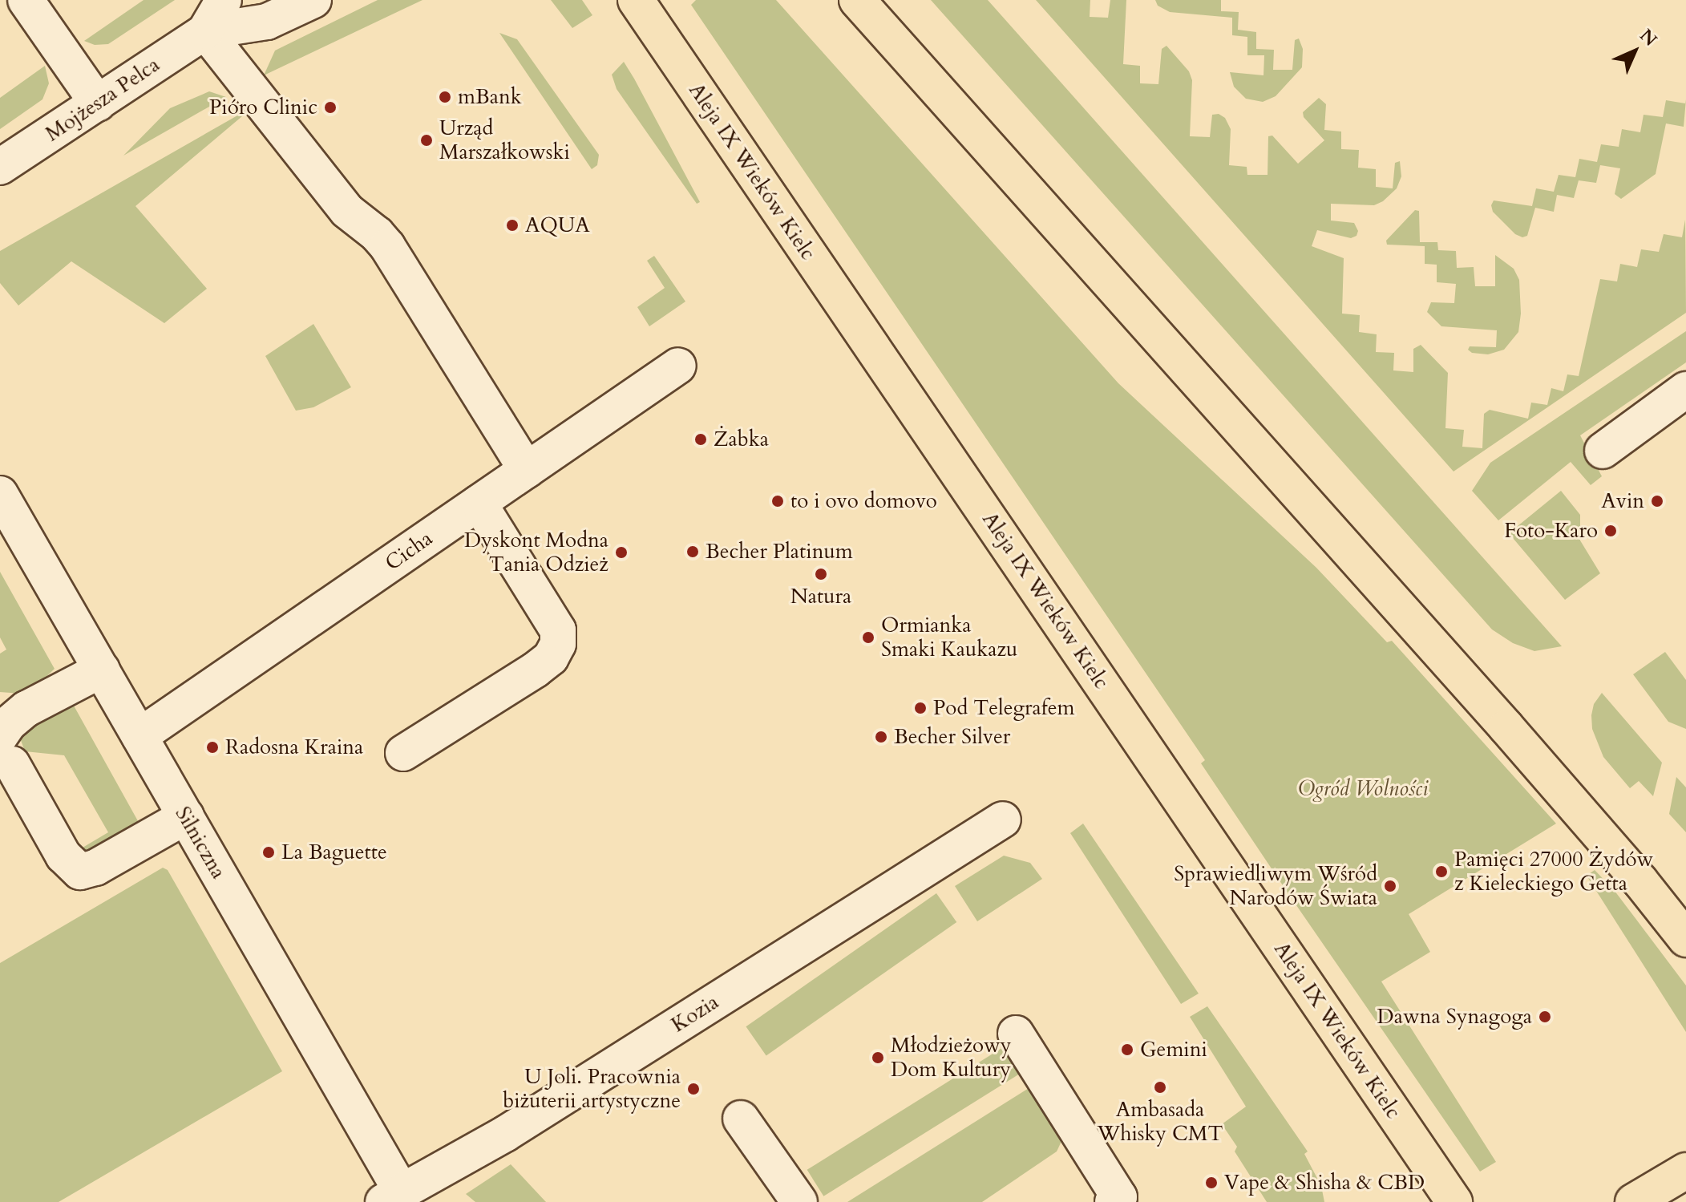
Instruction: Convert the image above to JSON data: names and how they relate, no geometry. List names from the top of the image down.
{
  "streets": {
    "main road": ["Aleja IX Wieków Kielc"],
    "street": [
      "Mojżesza Pelca",
      "Cicha",
      "Silniczna",
      "Kozia"
    ]
  },
  "crossings": [
    ["Cicha", "Silniczna"],
    ["Silniczna", "Kozia"]
  ],
  "parks": ["Ogród Wolności"],
  "places": [
    "mBank",
    "Pióro Clinic",
    "Urząd Marszałkowski",
    "AQUA",
    "Żabka",
    "to i ovo domovo",
    "Avin",
    "Foto-Karo",
    "Becher Platinum",
    "Dyskont Modna Tania Odzież",
    "Natura",
    "Ormianka Smaki Kaukazu",
    "Pod Telegrafem",
    "Becher Silver",
    "Radosna Kraina",
    "La Baguette",
    "Pamięci 27000 Żydów z Kieleckiego Getta",
    "Sprawiedliwym Wśród Narodów Świata",
    "Dawna Synagoga",
    "Gemini",
    "Młodzieżowy Dom Kultury",
    "Ambasada Whisky CMT",
    "U Joli. Pracownia biżuterii artystyczne",
    "Vape & Shisha & CBD"
  ],
  "north": "top right"
}
